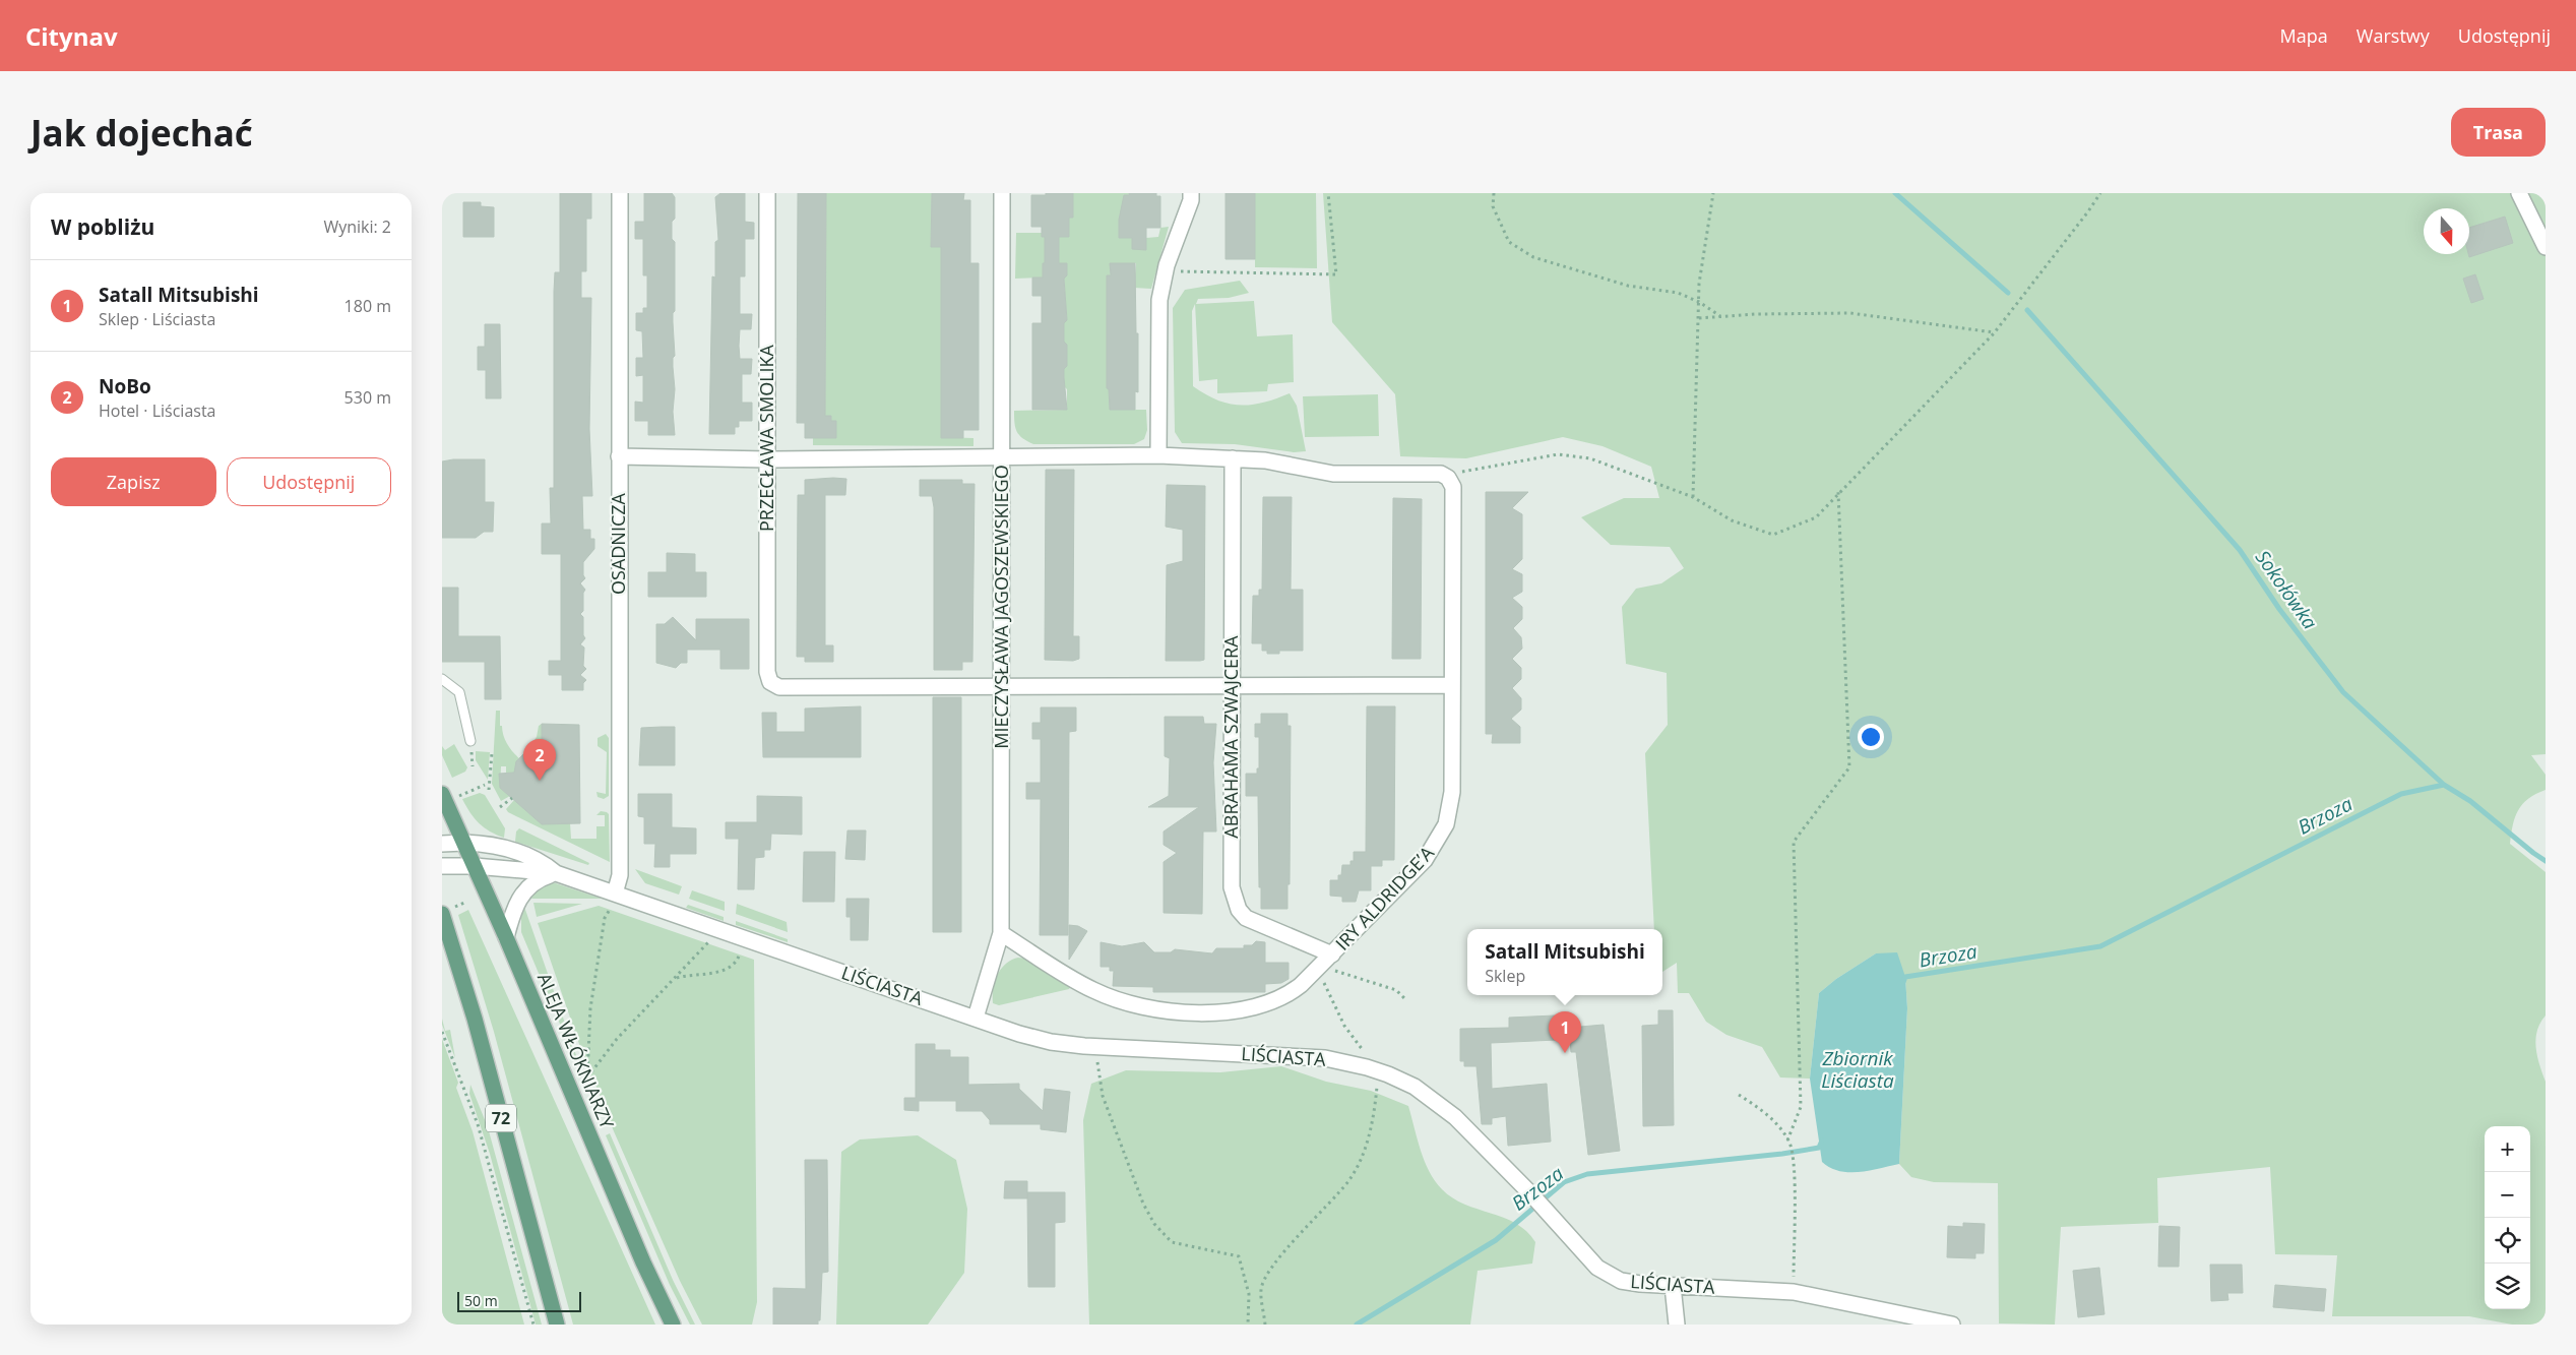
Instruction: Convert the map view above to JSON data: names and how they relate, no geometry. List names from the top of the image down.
{
  "streets": {
    "main road": ["ALEJA WŁÓKNIARZY", "72"],
    "street": [
      "PRZECŁAWA SMOLIKA",
      "OSADNICZA",
      "MIECZYSŁAWA JAGOSZEWSKIEGO",
      "ABRAHAMA SZWAJCERA",
      "IRY ALDRIDGE’A",
      "LIŚCIASTA"
    ]
  },
  "crossings": [
    ["PRZECŁAWA SMOLIKA", "MIECZYSŁAWA JAGOSZEWSKIEGO"],
    ["OSADNICZA", "LIŚCIASTA"],
    ["MIECZYSŁAWA JAGOSZEWSKIEGO", "IRY ALDRIDGE’A"],
    ["MIECZYSŁAWA JAGOSZEWSKIEGO", "LIŚCIASTA"],
    ["ABRAHAMA SZWAJCERA", "IRY ALDRIDGE’A"],
    ["LIŚCIASTA", "ALEJA WŁÓKNIARZY"]
  ],
  "water": ["Sokołówka", "Brzoza", "Zbiornik Liściasta"],
  "scale_bar": "50 m",
  "north": "bottom",
  "page": {
    "header": "Citynav",
    "nav": ["Mapa", "Warstwy", "Udostępnij"],
    "buttons": [
      "Trasa",
      ["Zapisz", "Udostępnij"]
    ],
    "title": "Jak dojechać",
    "heading": ["W pobliżu", "Wyniki: 2"],
    "list": [
      {
        "mark": "1",
        "name": "Satall Mitsubishi",
        "note": "Sklep · Liściasta",
        "value": "180 m"
      },
      {
        "mark": "2",
        "name": "NoBo",
        "note": "Hotel · Liściasta",
        "value": "530 m"
      }
    ],
    "pins": ["2", "1"],
    "popup": ["Satall Mitsubishi", "Sklep"],
    "map_buttons": ["+", "−"],
    "scale": "50 m"
  }
}
